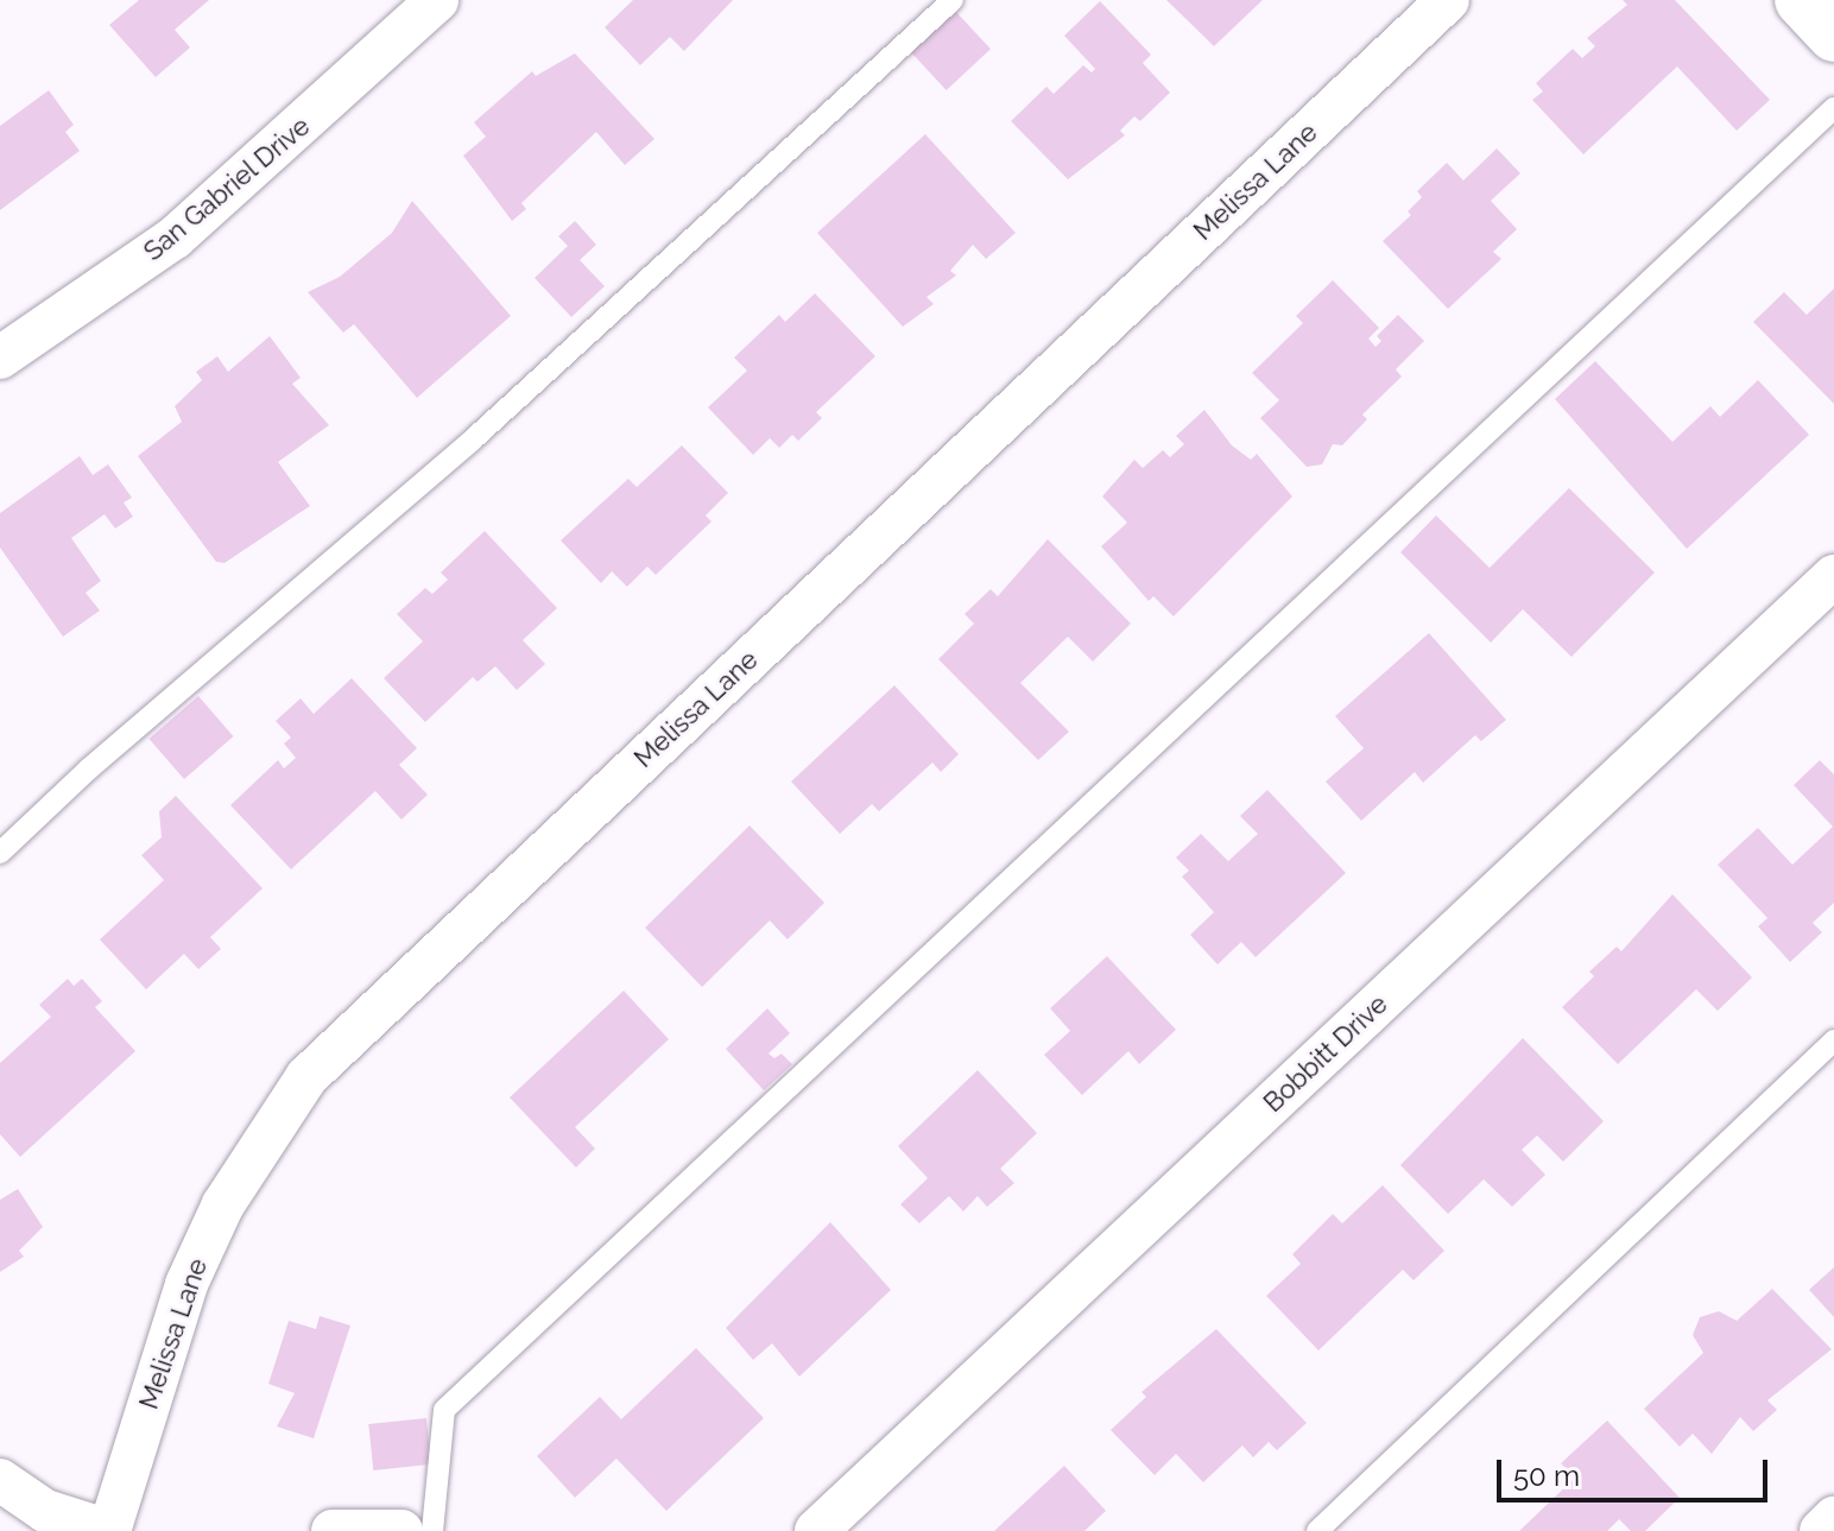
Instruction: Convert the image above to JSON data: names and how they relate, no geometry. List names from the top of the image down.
{
  "streets": {
    "street": ["Melissa Lane", "San Gabriel Drive", "Bobbitt Drive"]
  },
  "scale_bar": "50 m"
}
